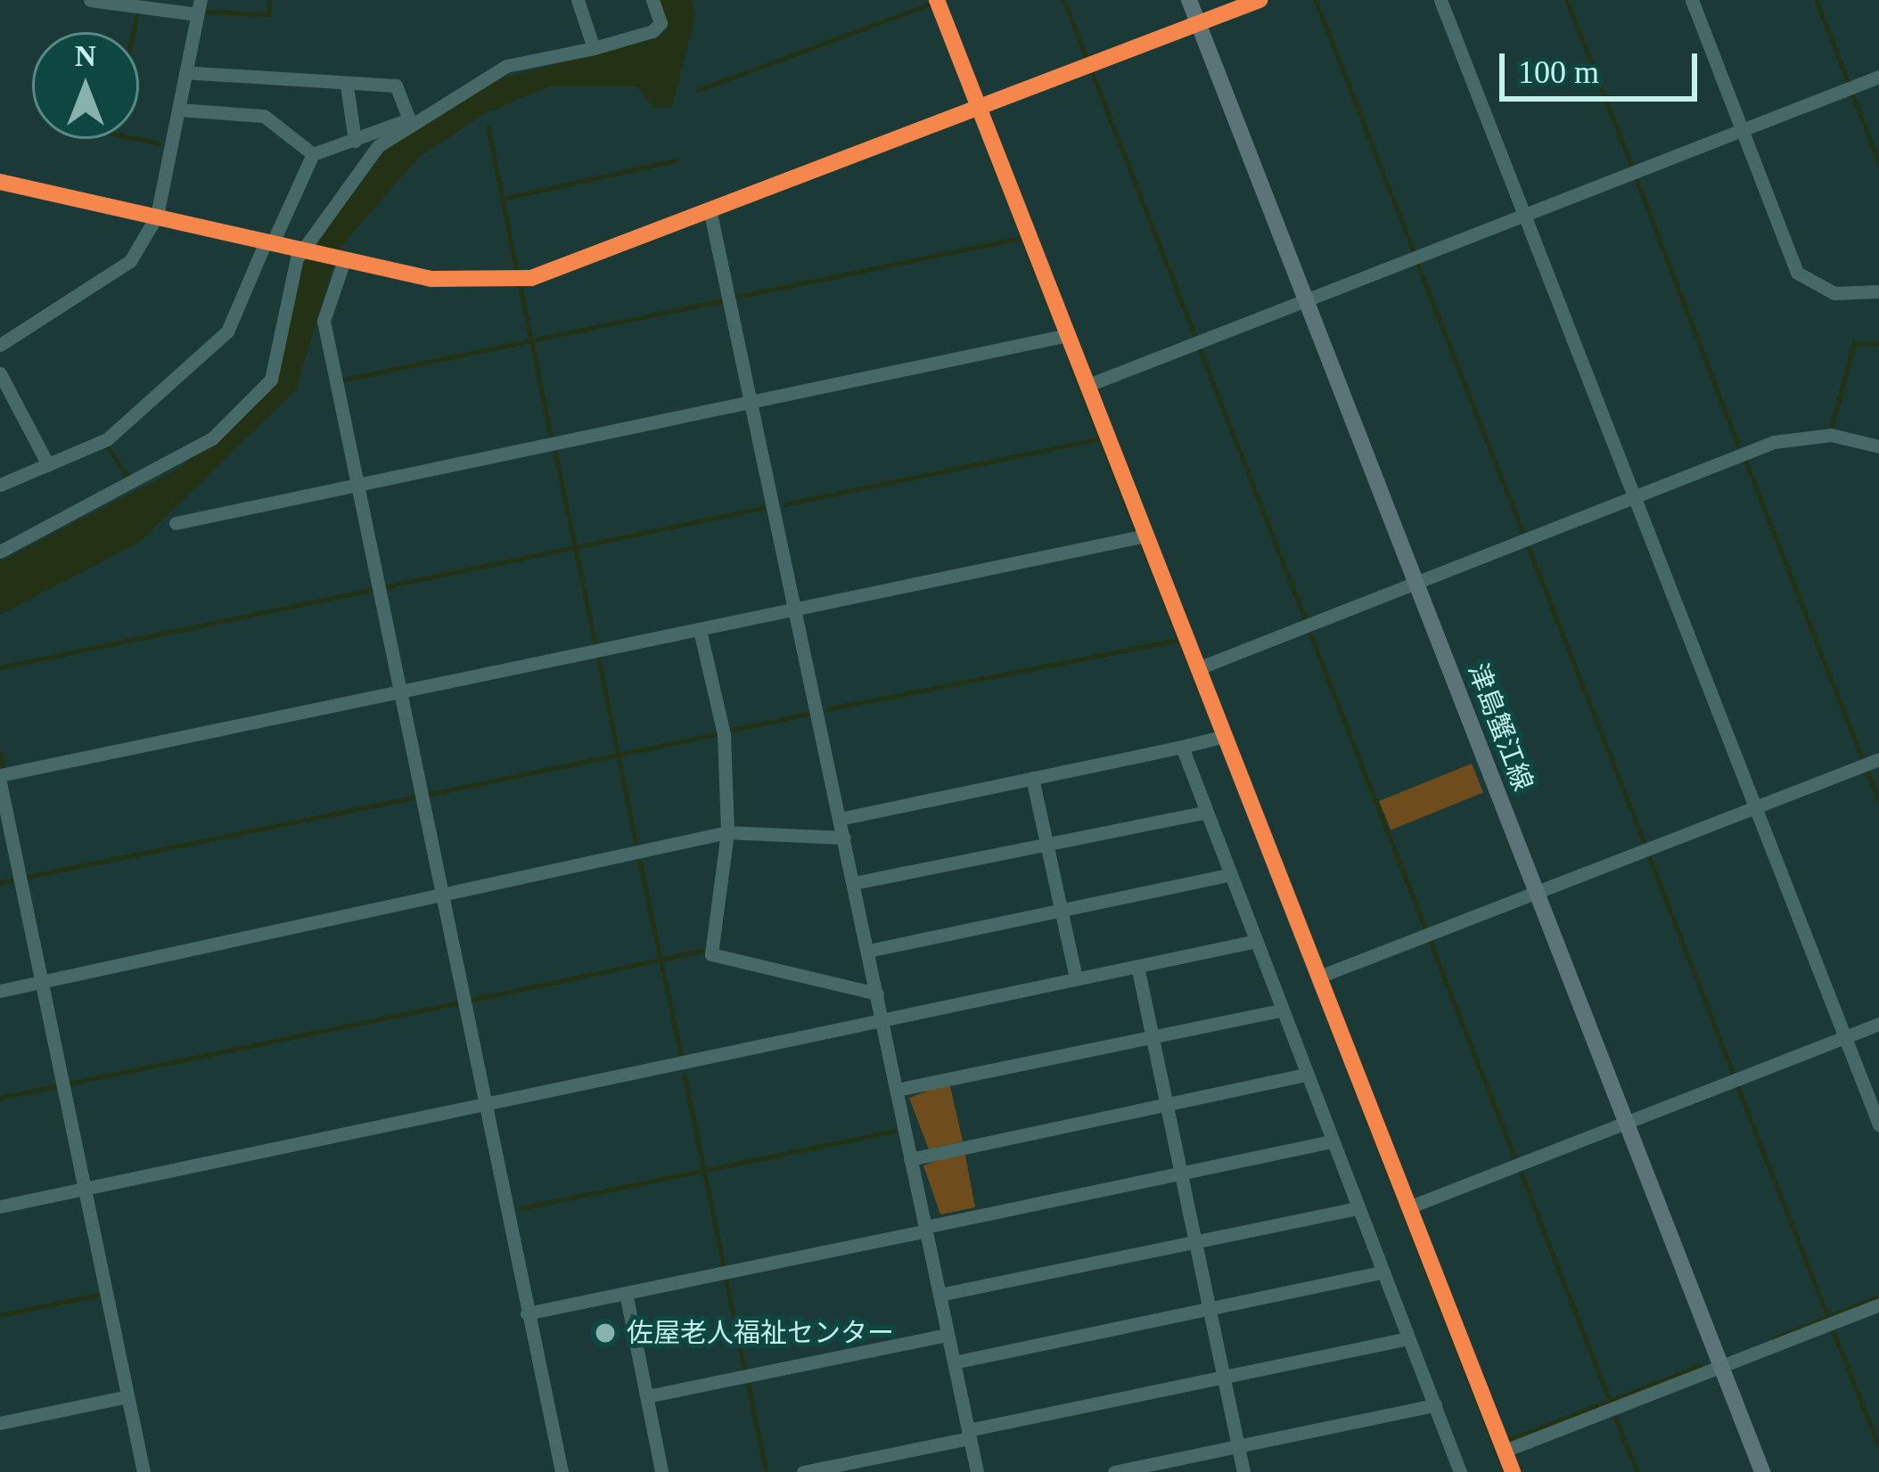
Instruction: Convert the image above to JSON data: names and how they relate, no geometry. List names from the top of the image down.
{
  "streets": {
    "main road": ["津島蟹江線"]
  },
  "places": ["佐屋老人福祉センター"],
  "scale_bar": "100 m",
  "north": "top"
}
